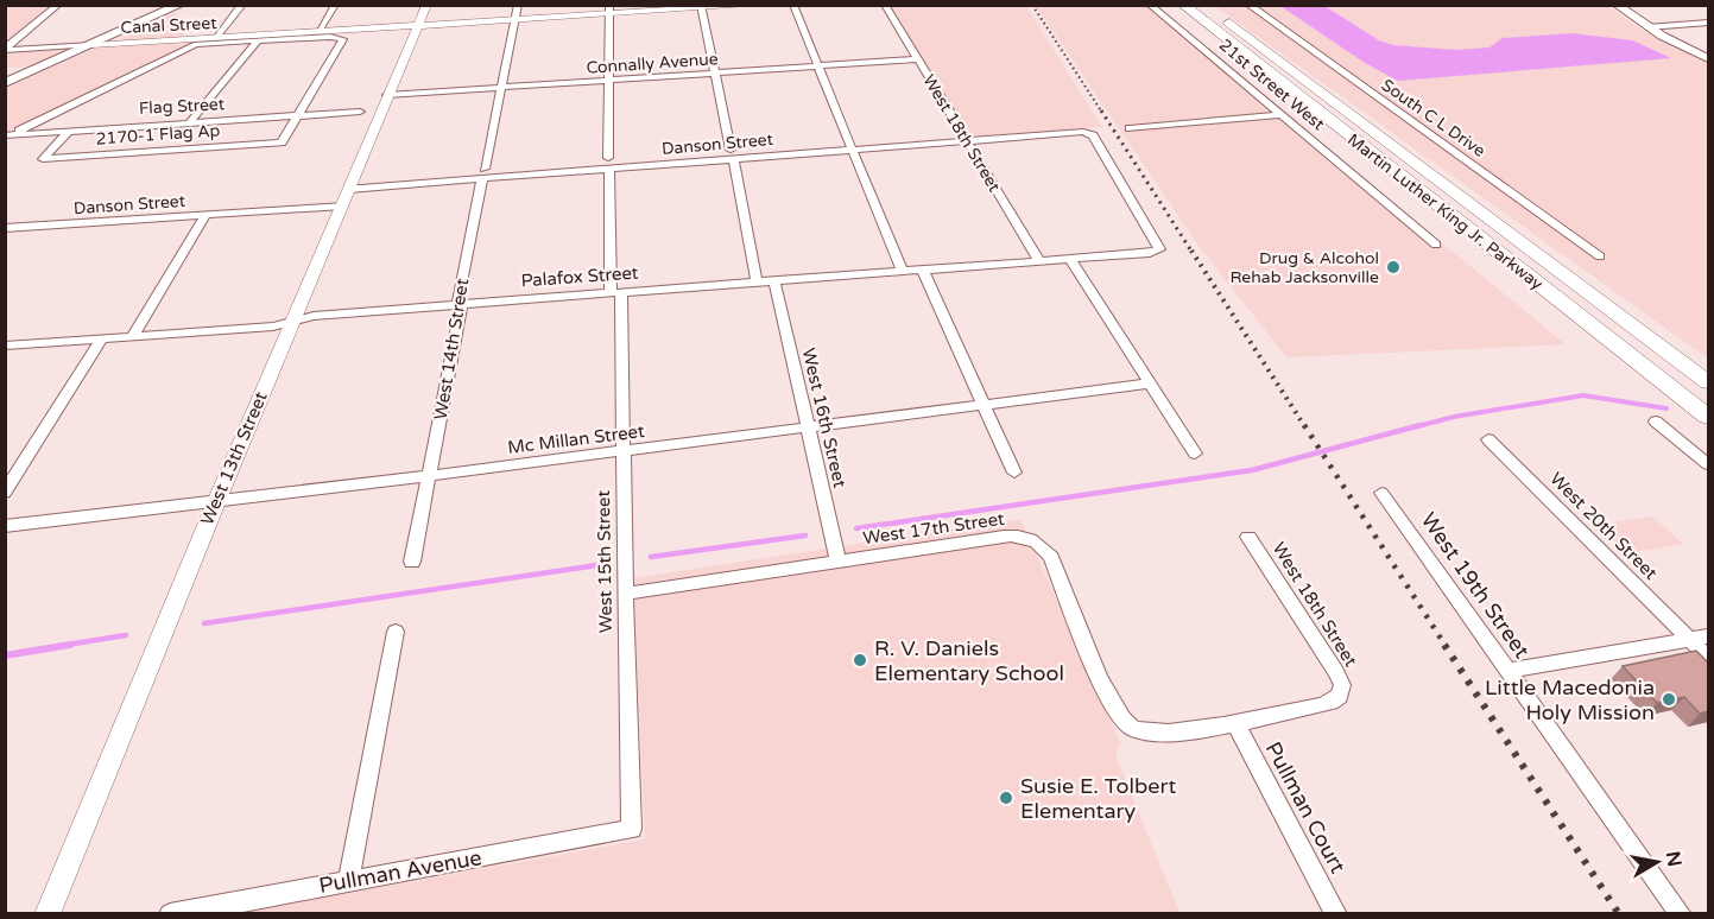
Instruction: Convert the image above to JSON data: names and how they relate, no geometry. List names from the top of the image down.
{
  "streets": {
    "highway": ["Martin Luther King Jr. Parkway"],
    "street": [
      "Canal Street",
      "Connally Avenue",
      "21st Street West",
      "Flag Street",
      "South C L Drive",
      "West 18th Street",
      "2170-1 Flag Ap",
      "Danson Street",
      "Palafox Street",
      "West 14th Street",
      "West 16th Street",
      "Mc Millan Street",
      "West 13th Street",
      "West 20th Street",
      "West 17th Street",
      "West 15th Street",
      "West 19th Street",
      "Pullman Court",
      "Pullman Avenue"
    ]
  },
  "crossings": [
    ["Canal Street", "West 14th Street"],
    ["Canal Street", "West 13th Street"],
    ["Canal Street", "West 15th Street"],
    ["Connally Avenue", "West 18th Street"],
    ["Connally Avenue", "West 14th Street"],
    ["Connally Avenue", "West 13th Street"],
    ["Connally Avenue", "West 15th Street"],
    ["Flag Street", "2170-1 Flag Ap"],
    ["West 18th Street", "Danson Street"],
    ["West 18th Street", "Palafox Street"],
    ["West 18th Street", "West 17th Street"],
    ["West 18th Street", "Pullman Court"],
    ["Danson Street", "Palafox Street"],
    ["Danson Street", "West 14th Street"],
    ["Danson Street", "West 13th Street"],
    ["Danson Street", "West 15th Street"],
    ["Palafox Street", "West 14th Street"],
    ["Palafox Street", "West 16th Street"],
    ["Palafox Street", "West 13th Street"],
    ["Palafox Street", "West 15th Street"],
    ["West 14th Street", "Mc Millan Street"],
    ["West 16th Street", "Mc Millan Street"],
    ["West 16th Street", "West 17th Street"],
    ["Mc Millan Street", "West 13th Street"],
    ["Mc Millan Street", "West 15th Street"],
    ["West 17th Street", "West 15th Street"],
    ["West 17th Street", "Pullman Court"],
    ["West 15th Street", "Pullman Avenue"]
  ],
  "places": [
    "Drug & Alcohol Rehab Jacksonville",
    "R. V. Daniels Elementary School",
    "Little Macedonia Holy Mission",
    "Susie E. Tolbert Elementary"
  ],
  "north": "right"
}
